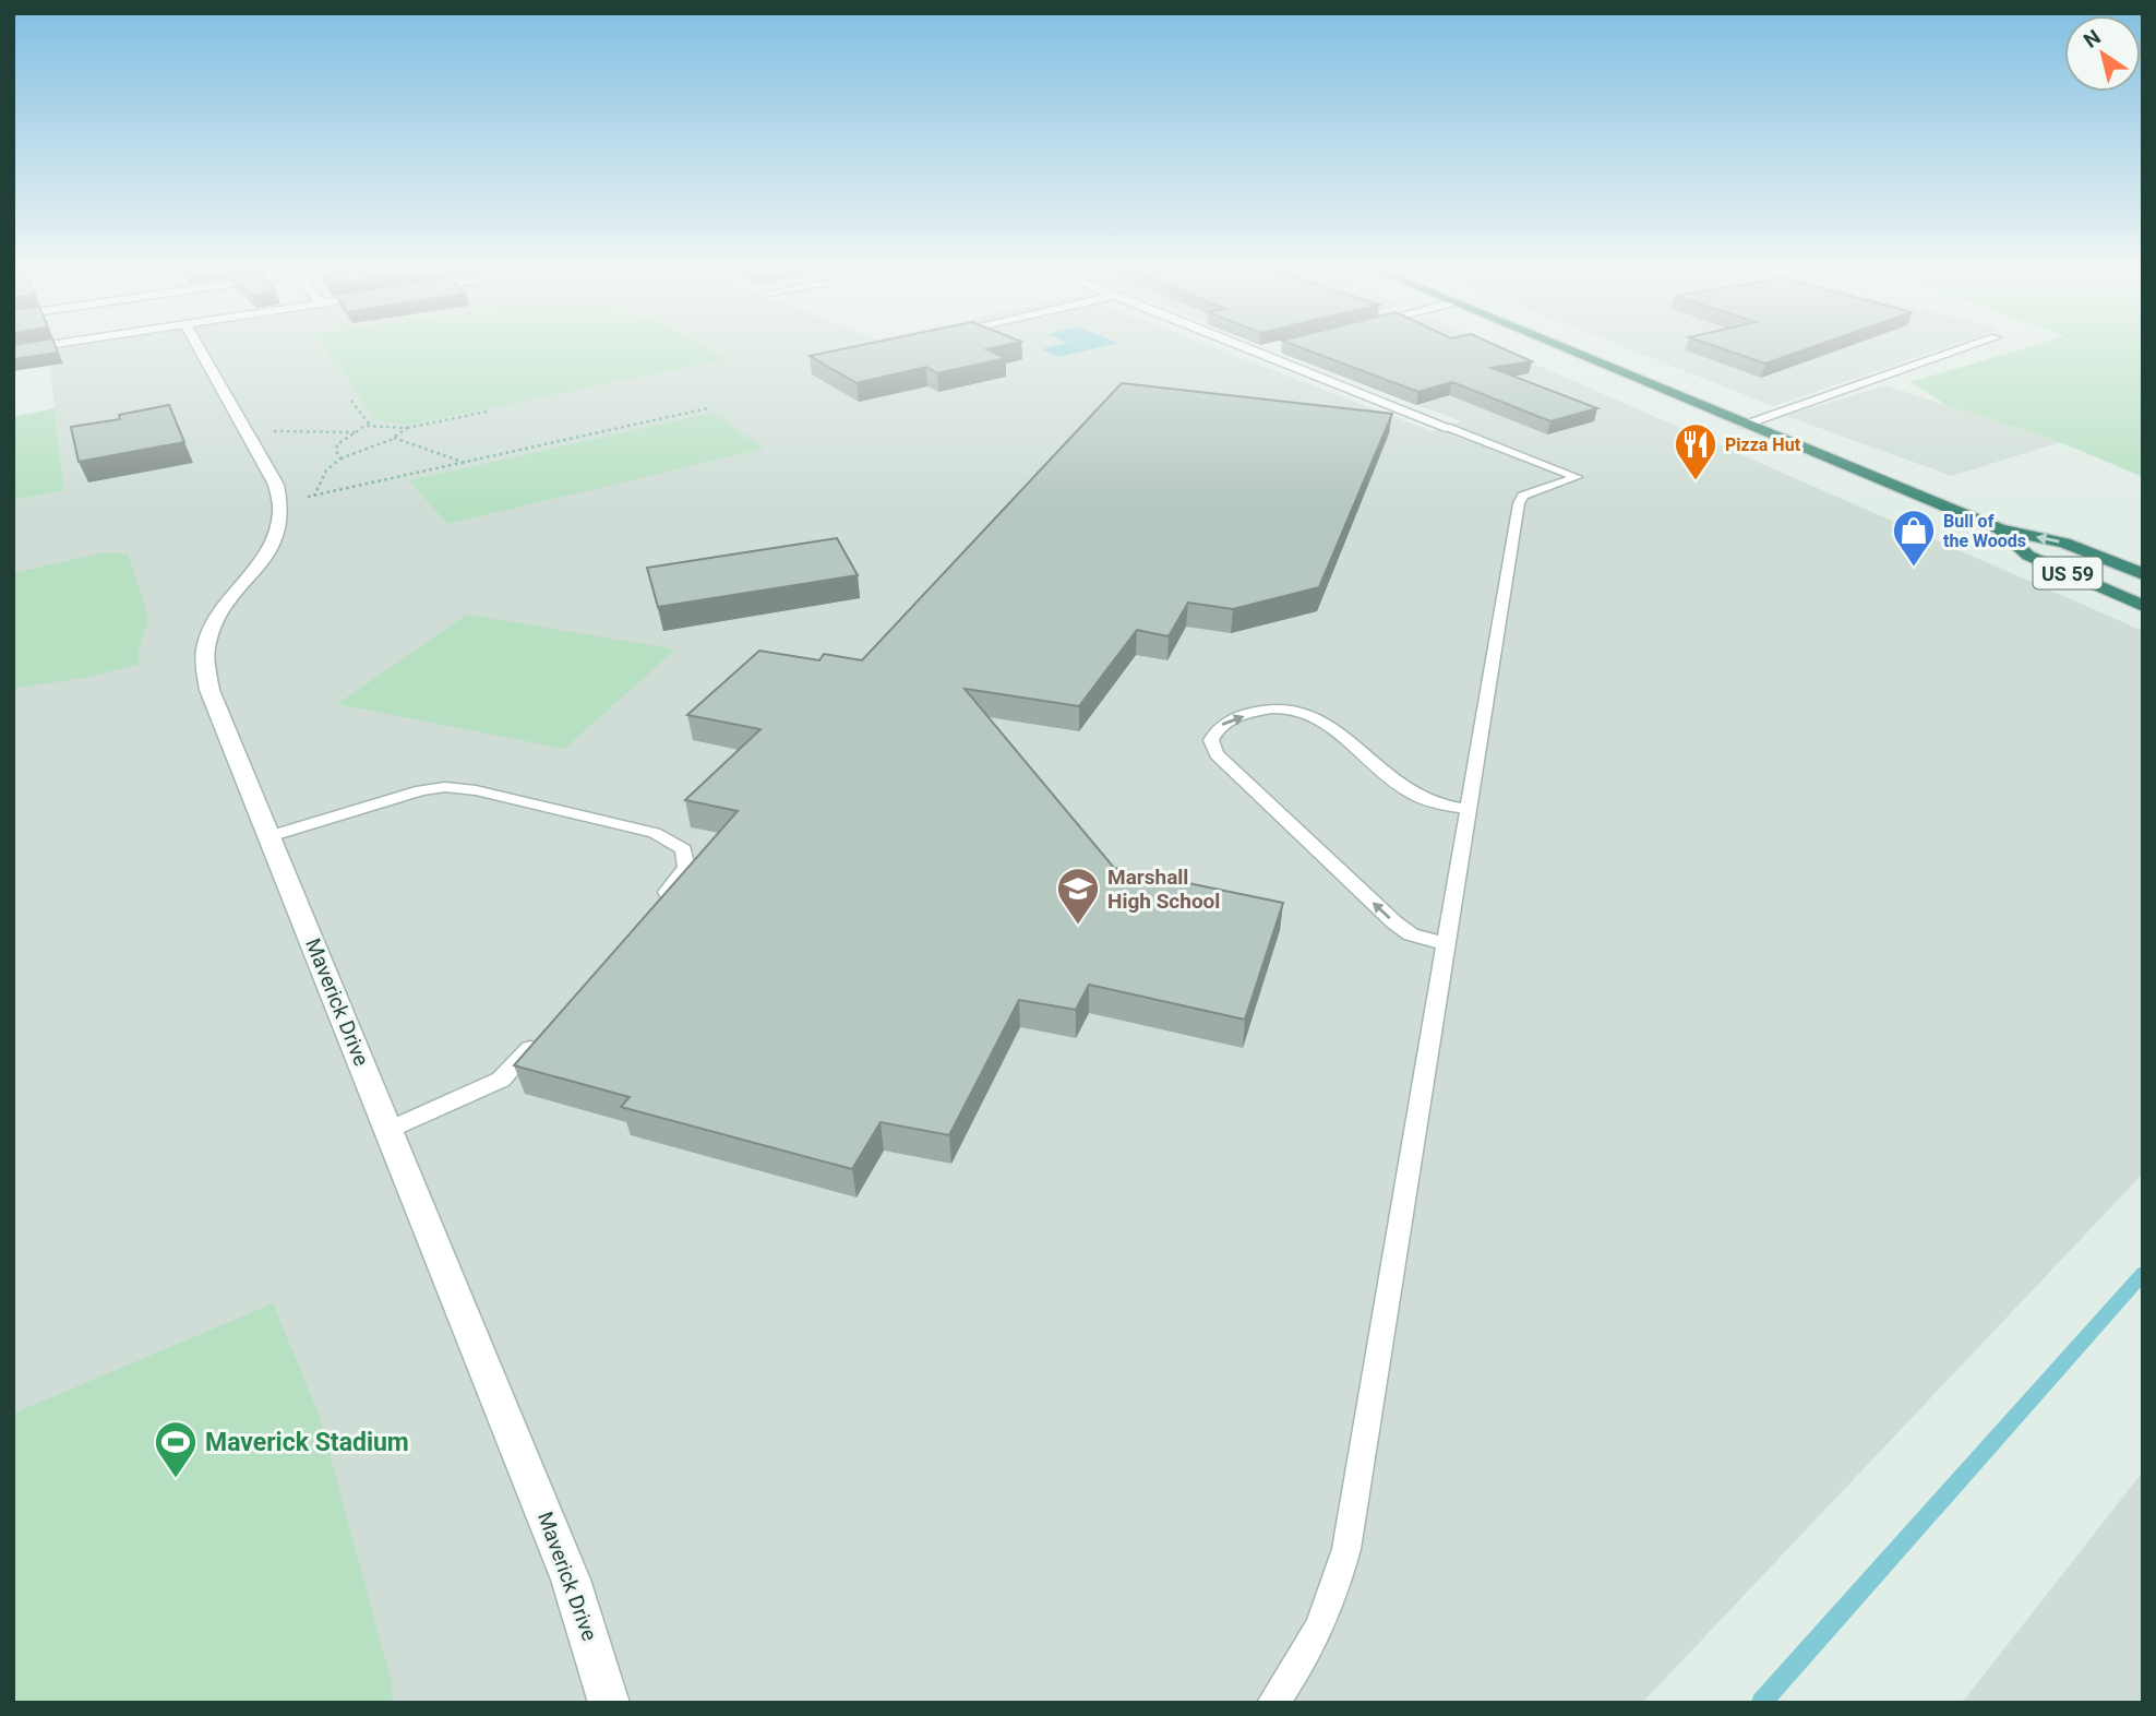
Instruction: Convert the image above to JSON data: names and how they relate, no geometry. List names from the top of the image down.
{
  "streets": {
    "highway": ["US 59"],
    "street": ["Maverick Drive"]
  },
  "places": {
    "restaurant": ["Pizza Hut"],
    "shop": ["Bull of the Woods"],
    "school or university": ["Marshall High School"],
    "sports": ["Maverick Stadium"]
  },
  "north": "top left"
}
